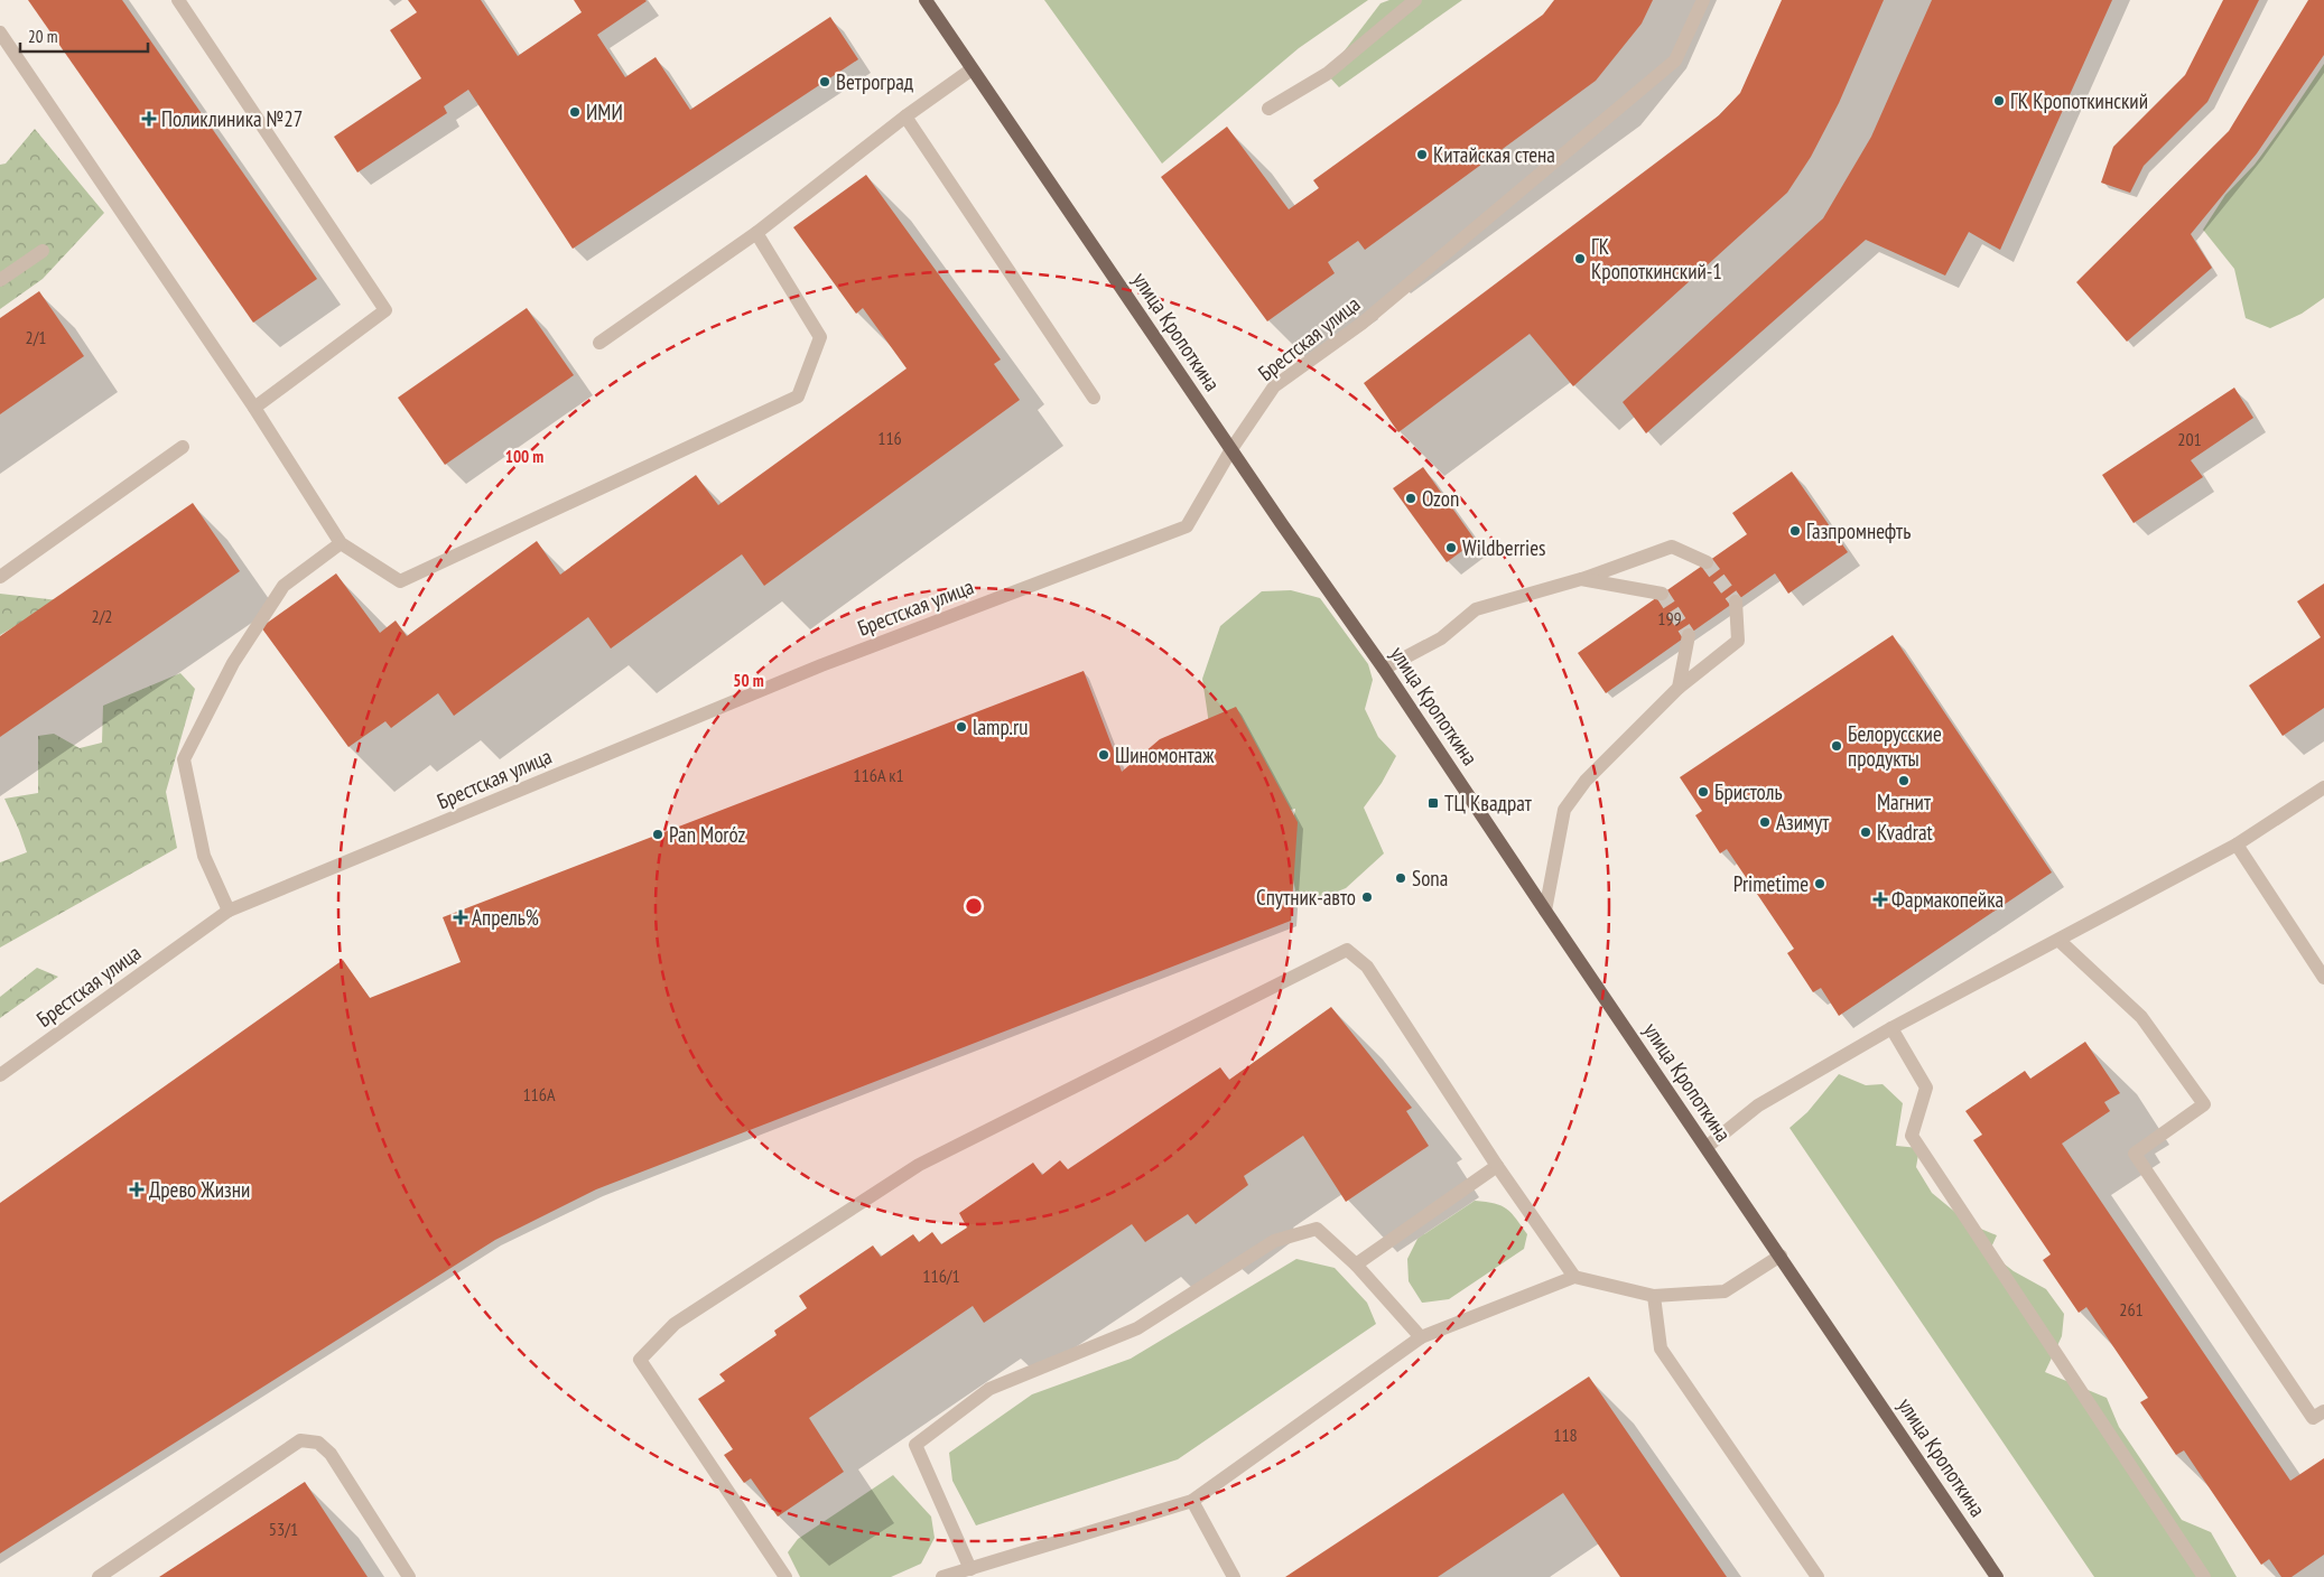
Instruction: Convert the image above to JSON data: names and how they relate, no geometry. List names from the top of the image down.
{
  "streets": {
    "main road": ["улица Кропоткина"],
    "street": ["Брестская улица"]
  },
  "crossings": [
    ["улица Кропоткина", "Брестская улица"]
  ],
  "places": {
    "other": [
      "Ветроград",
      "ГК Кропоткинский",
      "ИМИ",
      "Китайская стена",
      "ГК Кропоткинский-1",
      "Ozon",
      "Газпромнефть",
      "Wildberries",
      "lamp.ru",
      "Белорусские продукты",
      "Шиномонтаж",
      "Магнит",
      "Бристоль",
      "Азимут",
      "Kvadrat",
      "Pan Moróz",
      "Sona",
      "Primetime",
      "Спутник-авто"
    ],
    "health": [
      "Поликлиника №27",
      "Фармакопейка",
      "Апрель%",
      "Древо Жизни"
    ],
    "transit": ["ТЦ Квадрат"]
  },
  "house_numbers": [
    "2/1",
    "116",
    "201",
    "2/2",
    "199",
    "116А к1",
    "116А",
    "116/1",
    "261",
    "118",
    "53/1"
  ],
  "scale_bar": "20 m",
  "rings": ["100 m", "50 m"]
}
